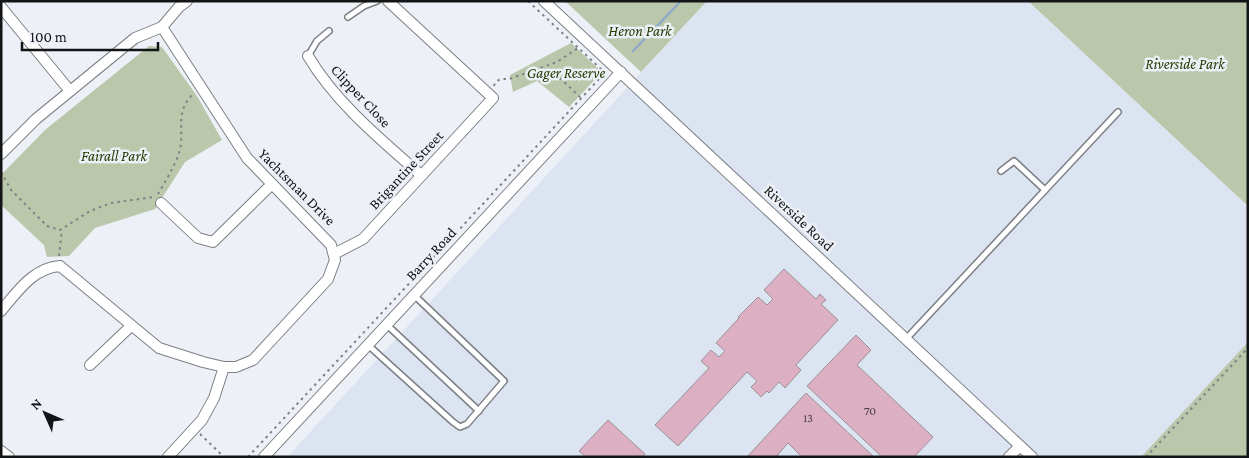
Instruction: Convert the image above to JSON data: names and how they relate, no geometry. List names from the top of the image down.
{
  "streets": {
    "street": [
      "Clipper Close",
      "Brigantine Street",
      "Yachtsman Drive",
      "Riverside Road",
      "Barry Road"
    ]
  },
  "crossings": [
    ["Clipper Close", "Brigantine Street"],
    ["Brigantine Street", "Yachtsman Drive"],
    ["Riverside Road", "Barry Road"]
  ],
  "parks": [
    "Heron Park",
    "Riverside Park",
    "Gager Reserve",
    "Fairall Park"
  ],
  "house_numbers": ["70", "13"],
  "scale_bar": "100 m",
  "north": "top left"
}
